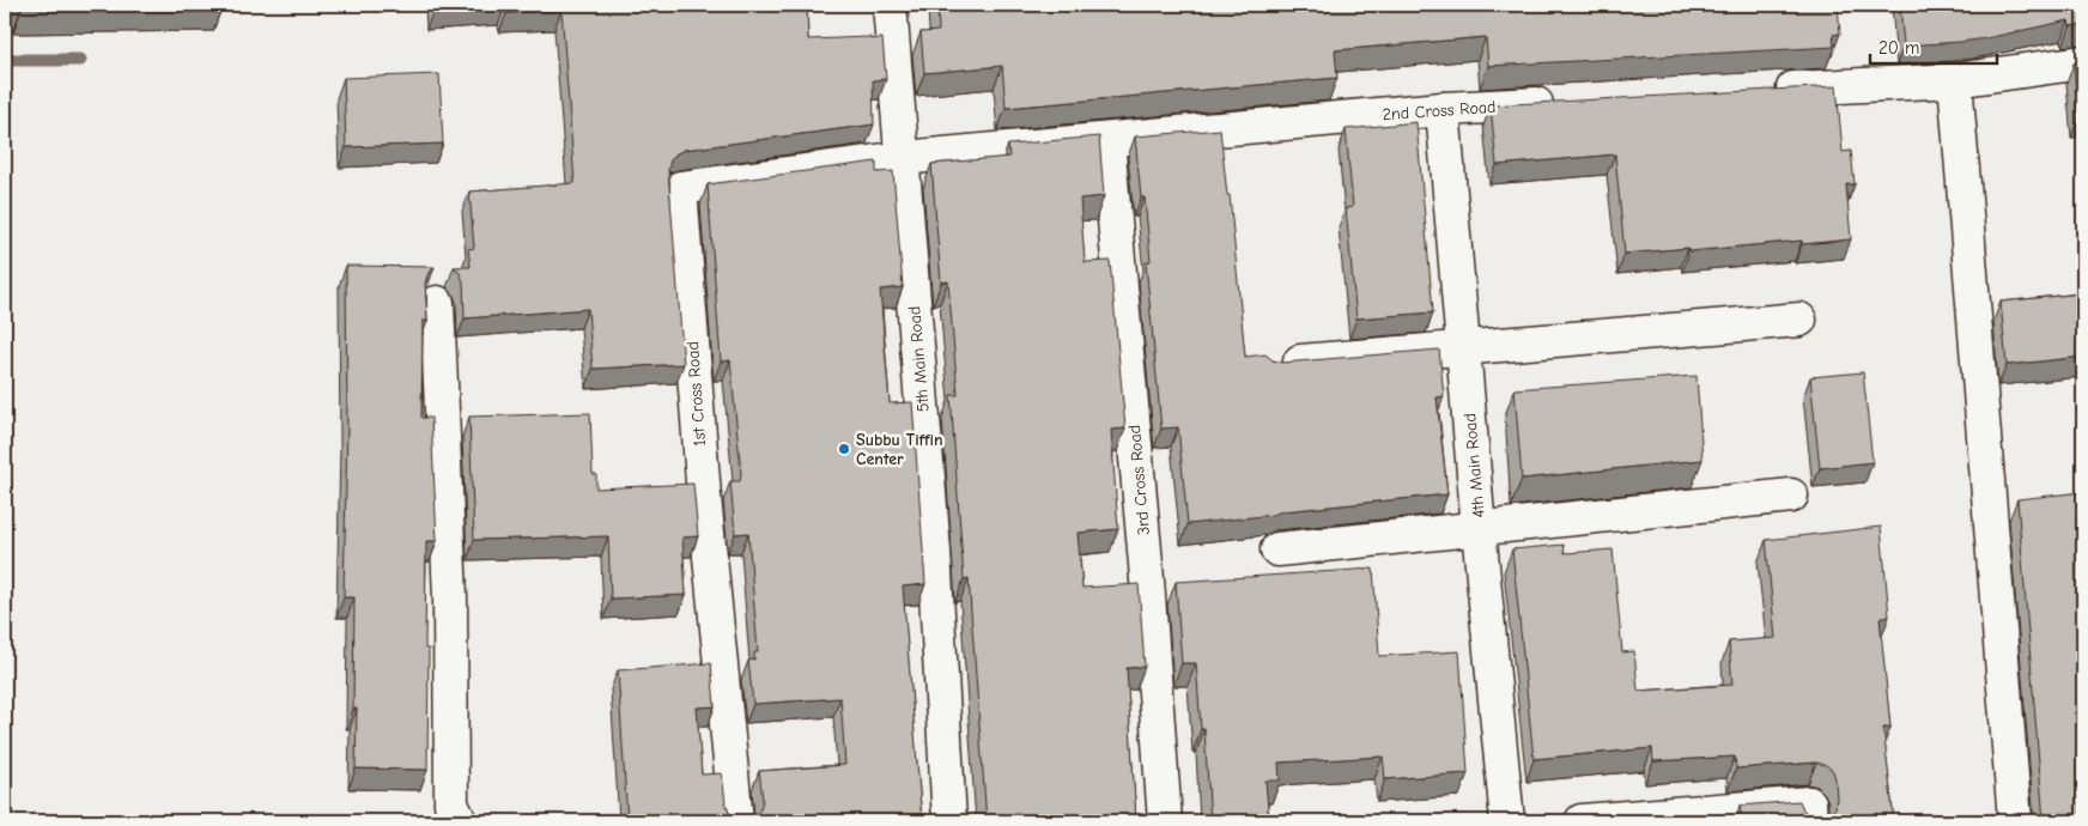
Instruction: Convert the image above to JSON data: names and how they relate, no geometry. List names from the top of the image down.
{
  "streets": {
    "street": [
      "2nd Cross Road",
      "5th Main Road",
      "1st Cross Road",
      "4th Main Road",
      "3rd Cross Road"
    ]
  },
  "crossings": [
    ["2nd Cross Road", "5th Main Road"],
    ["2nd Cross Road", "1st Cross Road"],
    ["2nd Cross Road", "4th Main Road"],
    ["2nd Cross Road", "3rd Cross Road"],
    ["5th Main Road", "1st Cross Road"]
  ],
  "places": ["Subbu Tiffin Center"],
  "scale_bar": "20 m"
}
